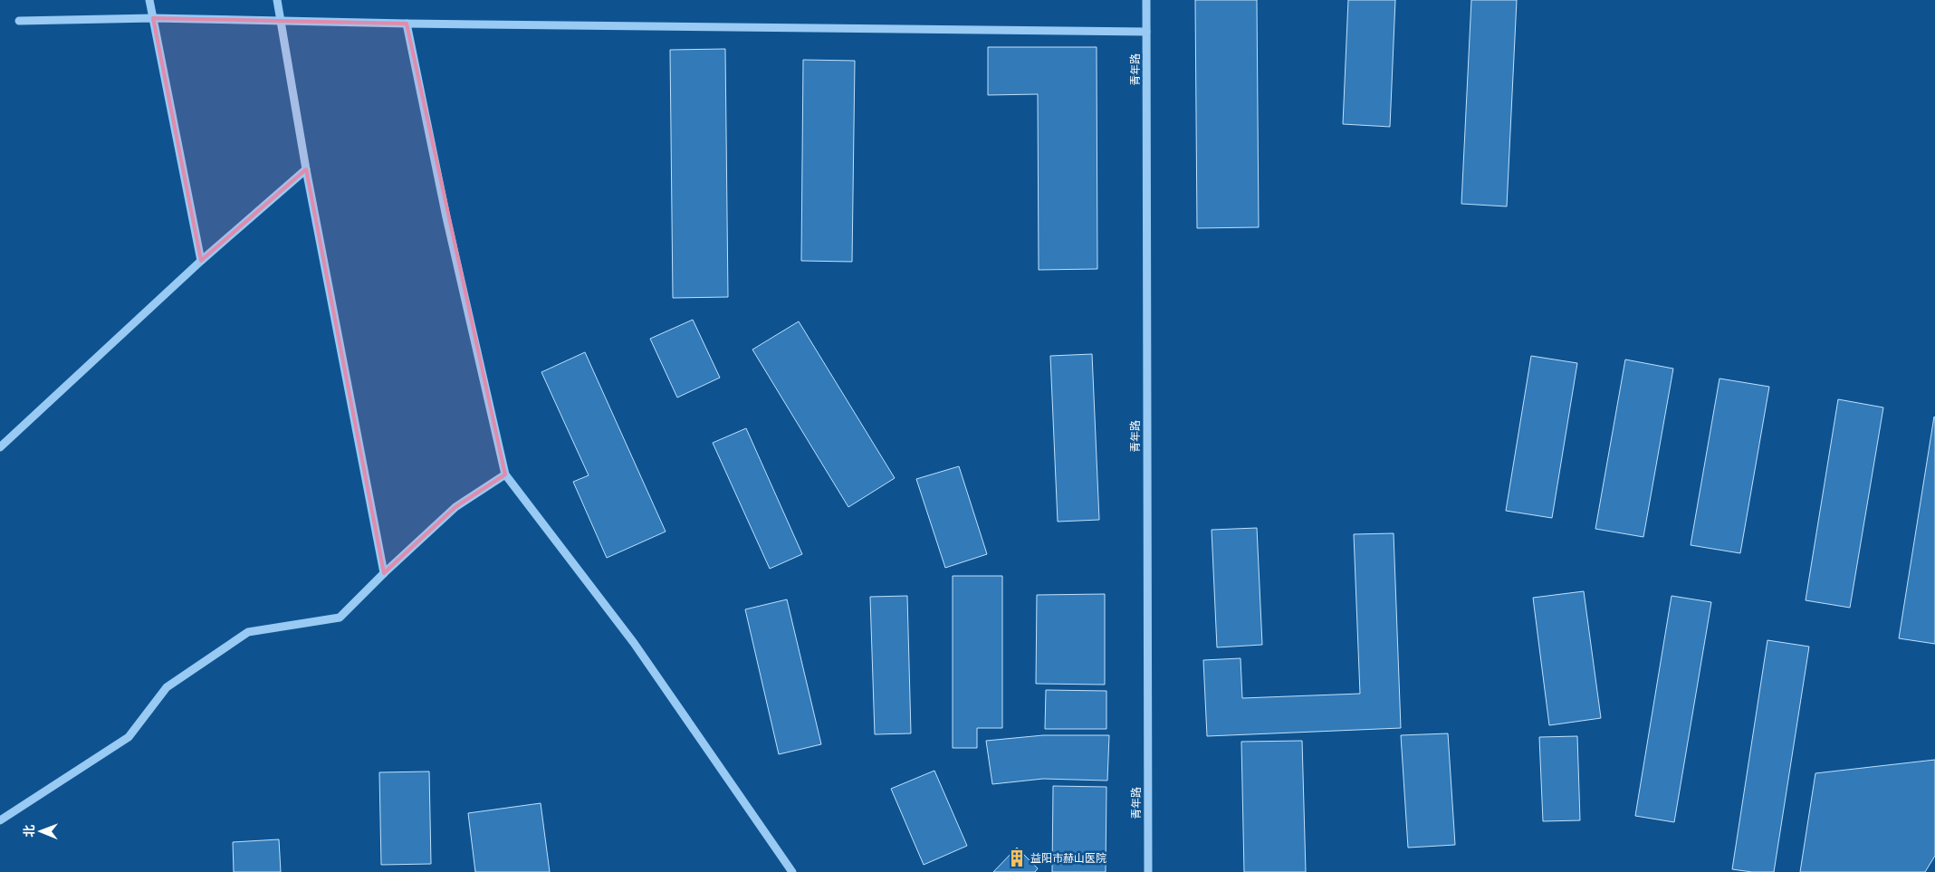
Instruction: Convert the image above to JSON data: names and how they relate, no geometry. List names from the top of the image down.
{
  "streets": {
    "street": ["青年路"]
  },
  "places": {
    "building": ["益阳市赫山医院"]
  },
  "north": "left"
}
